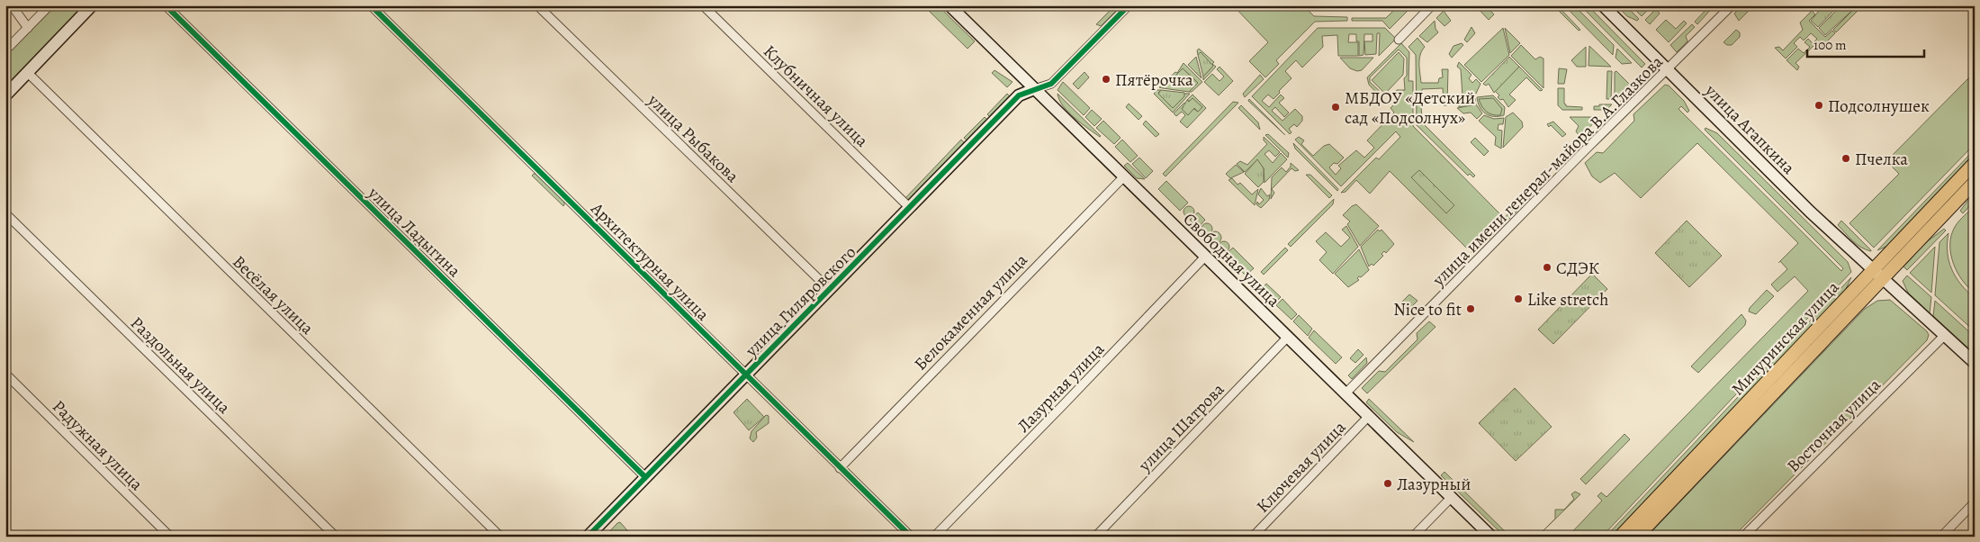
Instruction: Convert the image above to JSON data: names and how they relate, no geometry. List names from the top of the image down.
{
  "streets": {
    "main road": [
      "улица Агапкина",
      "Свободная улица",
      "улица Гиляровского",
      "Мичуринская улица"
    ],
    "street": [
      "Клубничная улица",
      "улица Рыбакова",
      "улица имени генерал-майора В.А.Глазкова",
      "улица Ладыгина",
      "Архитектурная улица",
      "Весёлая улица",
      "Белокаменная улица",
      "Раздольная улица",
      "Лазурная улица",
      "Восточная улица",
      "улица Шатрова",
      "Радужная улица",
      "Ключевая улица"
    ]
  },
  "crossings": [
    ["Клубничная улица", "улица Гиляровского"],
    ["улица Агапкина", "улица имени генерал-майора В.А.Глазкова"],
    ["улица Агапкина", "Мичуринская улица"],
    ["улица Агапкина", "Восточная улица"],
    ["улица Рыбакова", "улица Гиляровского"],
    ["улица имени генерал-майора В.А.Глазкова", "Свободная улица"],
    ["улица Ладыгина", "улица Гиляровского"],
    ["Свободная улица", "улица Гиляровского"],
    ["Свободная улица", "Белокаменная улица"],
    ["Свободная улица", "Лазурная улица"],
    ["Свободная улица", "улица Шатрова"],
    ["Свободная улица", "Ключевая улица"],
    ["Архитектурная улица", "улица Гиляровского"],
    ["Архитектурная улица", "Белокаменная улица"]
  ],
  "places": [
    "Пятёрочка",
    "Подсолнушек",
    "МБДОУ «Детский сад «Подсолнух»",
    "Пчелка",
    "СДЭК",
    "Like stretch",
    "Nice to fit",
    "Лазурный"
  ],
  "scale_bar": "100 m"
}
